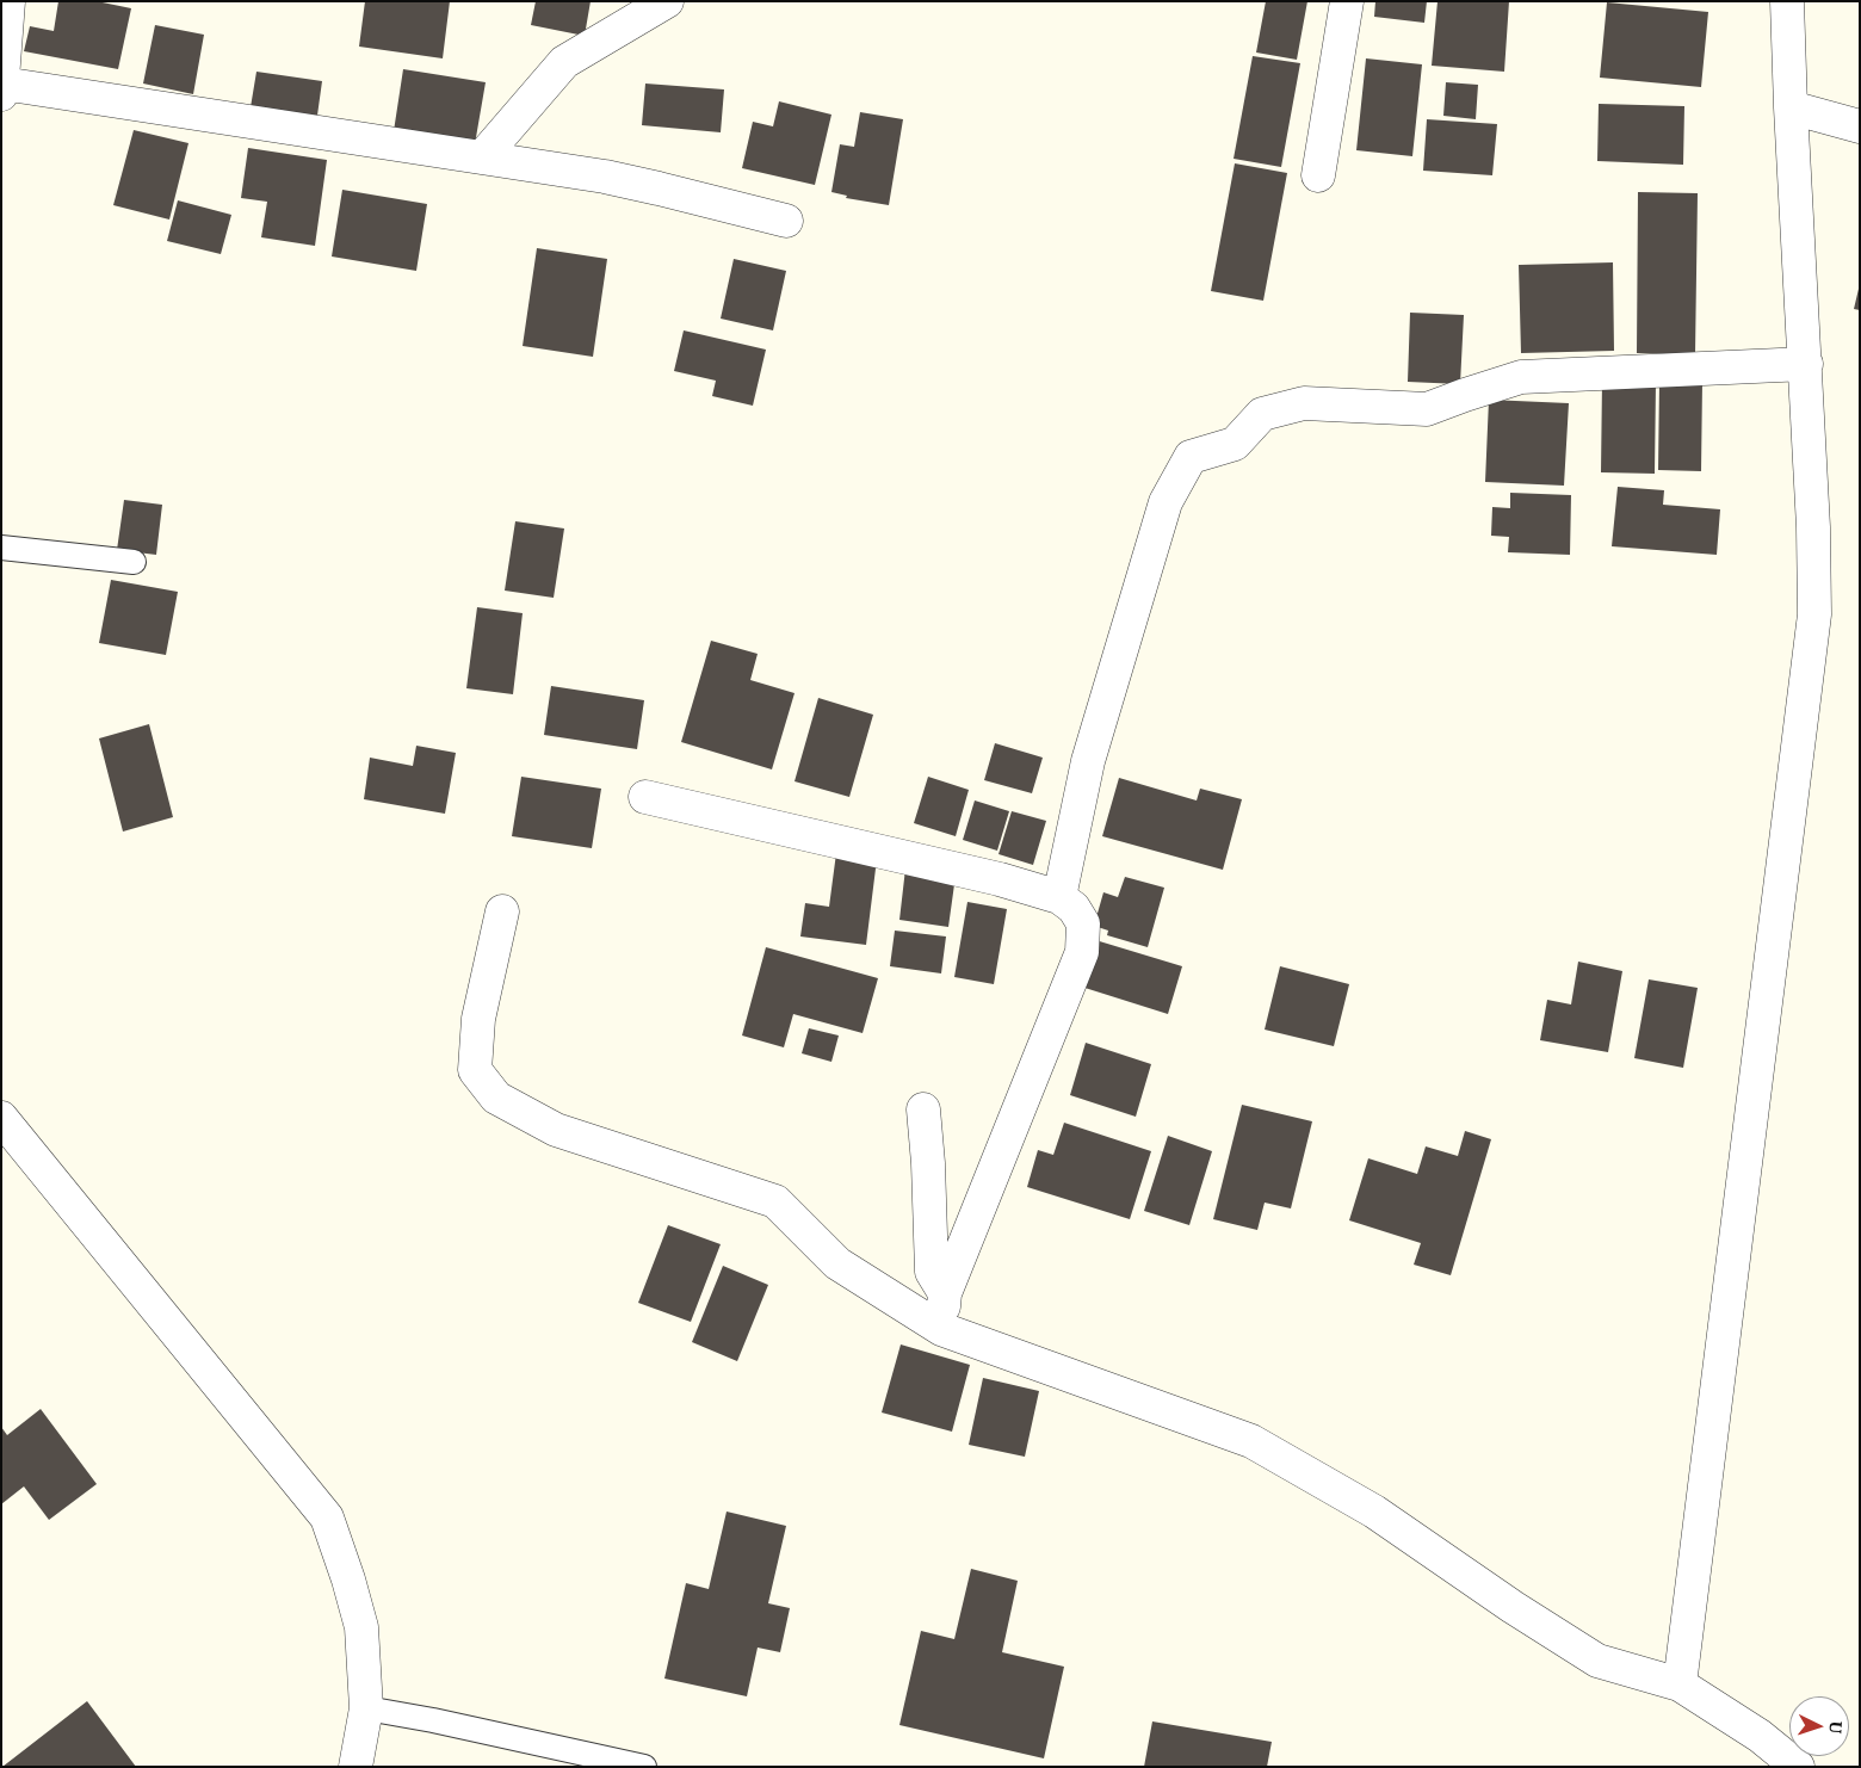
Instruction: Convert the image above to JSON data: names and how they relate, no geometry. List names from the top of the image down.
{
  "north": "right"
}
